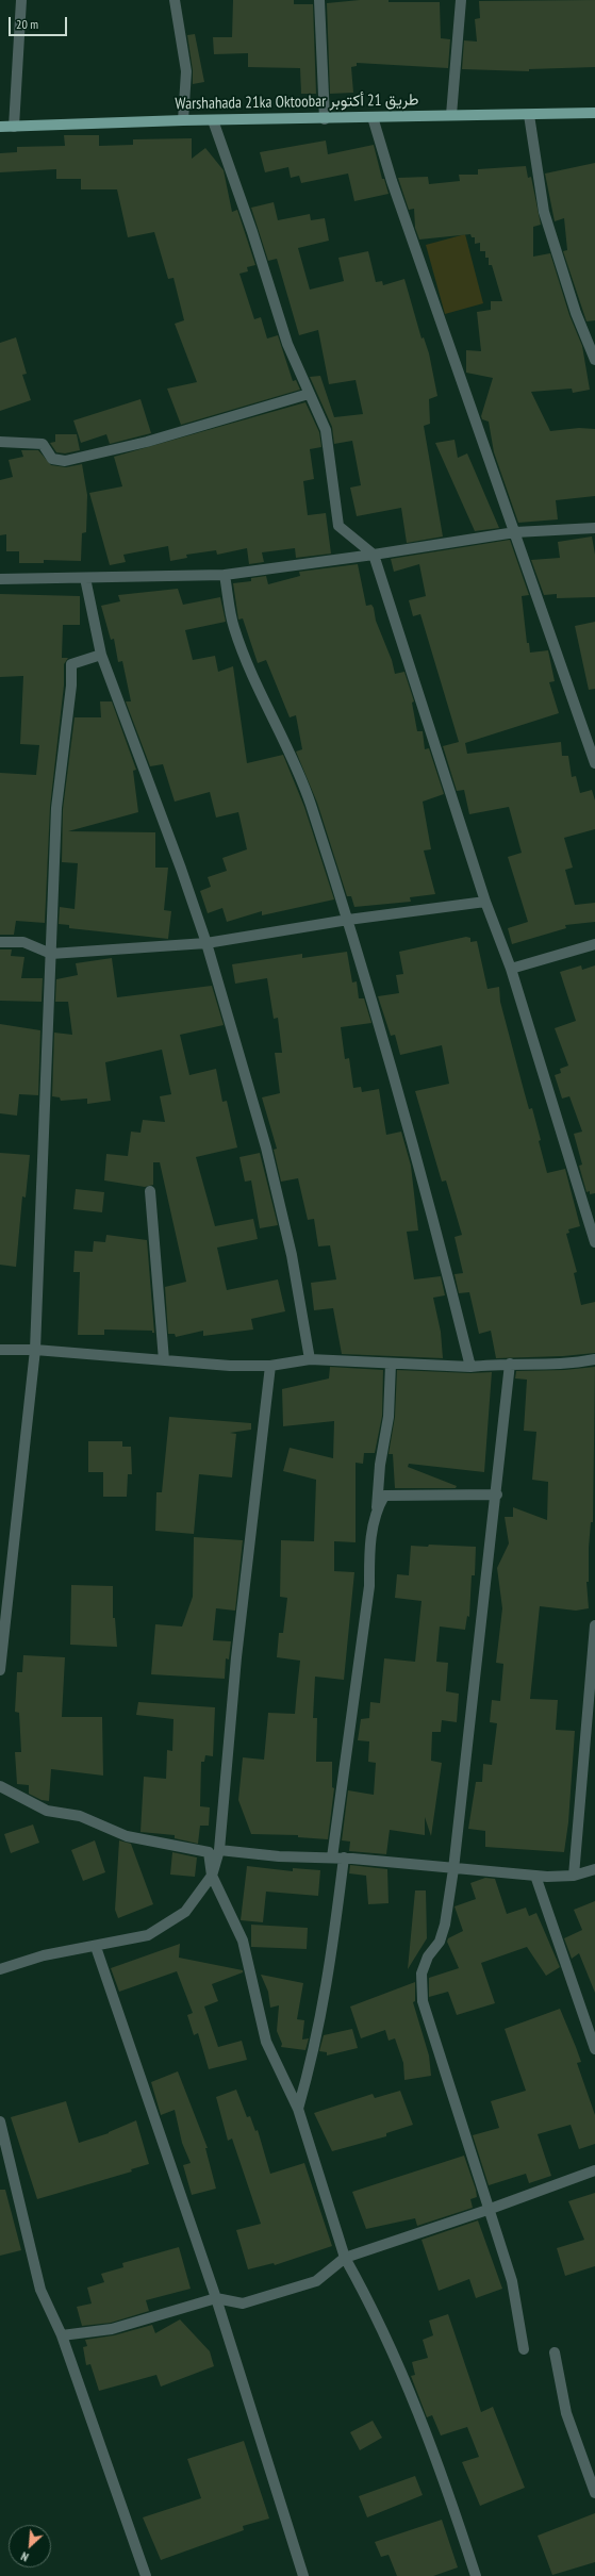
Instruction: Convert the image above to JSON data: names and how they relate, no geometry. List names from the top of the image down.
{
  "streets": {
    "main road": ["Warshahada 21ka Oktoobar طريق 21 أكتوبر"]
  },
  "scale_bar": "20 m",
  "north": "bottom left"
}
